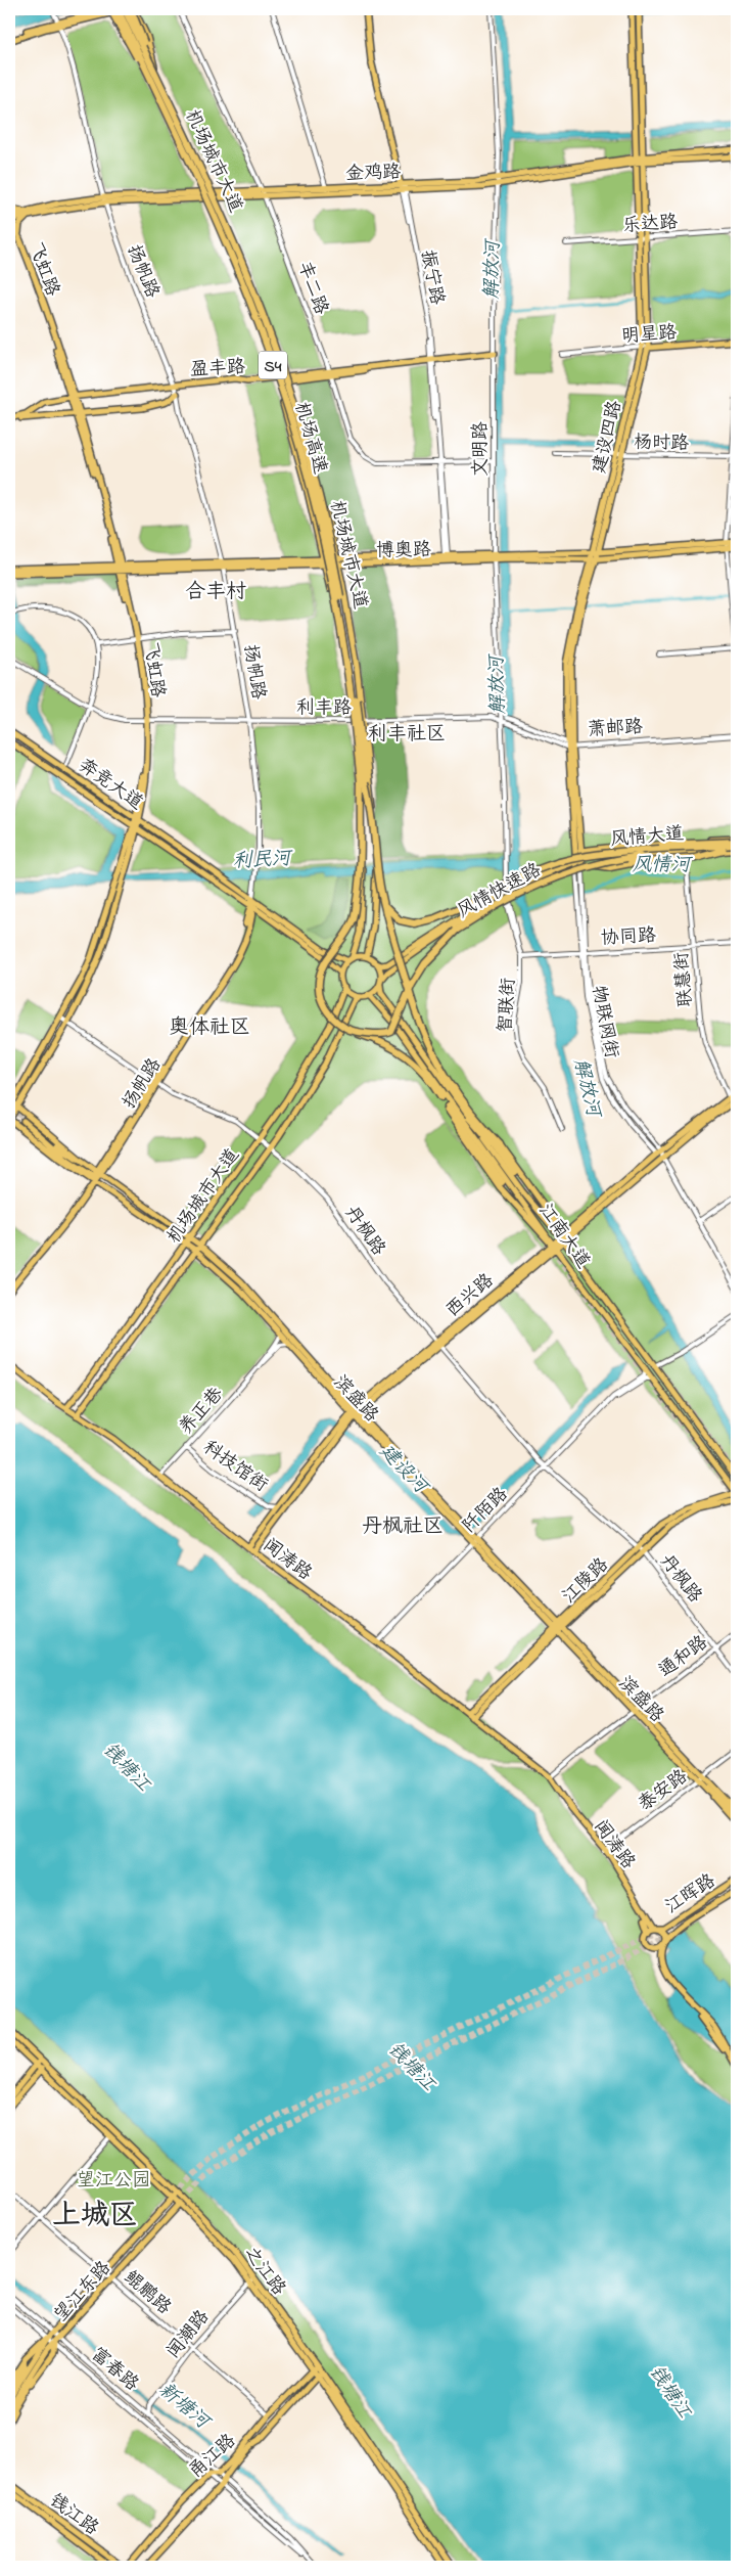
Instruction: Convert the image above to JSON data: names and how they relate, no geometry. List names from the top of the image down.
{
  "streets": {
    "highway": ["S4", "机场高速", "风情快速路"],
    "main road": [
      "机场城市大道",
      "金鸡路",
      "飞虹路",
      "扬帆路",
      "振宁路",
      "明星路",
      "盈丰路",
      "建设四路",
      "博奥路",
      "奔竞大道",
      "风情大道",
      "江南大道",
      "西兴路",
      "滨盛路",
      "闻涛路",
      "江陵路",
      "江晖路",
      "之江路",
      "望江东路",
      "甬江路",
      "钱江路"
    ],
    "street": [
      "乐达路",
      "丰二路",
      "杨时路",
      "文明路",
      "利丰路",
      "萧邮路",
      "协同路",
      "联慧街",
      "智联街",
      "物联网街",
      "丹枫路",
      "养正巷",
      "科技馆街",
      "阡陌路",
      "通和路",
      "泰安路",
      "鲲鹏路",
      "闻潮路",
      "富春路"
    ]
  },
  "crossings": [
    ["机场城市大道", "金鸡路"],
    ["机场城市大道", "盈丰路"],
    ["机场城市大道", "机场高速"],
    ["机场城市大道", "博奥路"],
    ["机场城市大道", "利丰路"],
    ["机场城市大道", "风情大道"],
    ["机场城市大道", "丹枫路"],
    ["机场城市大道", "江南大道"],
    ["机场城市大道", "滨盛路"],
    ["机场城市大道", "闻涛路"],
    ["金鸡路", "飞虹路"],
    ["金鸡路", "扬帆路"],
    ["金鸡路", "振宁路"],
    ["金鸡路", "丰二路"],
    ["金鸡路", "建设四路"],
    ["金鸡路", "文明路"],
    ["乐达路", "建设四路"],
    ["飞虹路", "盈丰路"],
    ["飞虹路", "博奥路"],
    ["飞虹路", "利丰路"],
    ["飞虹路", "奔竞大道"],
    ["飞虹路", "丹枫路"],
    ["飞虹路", "滨盛路"],
    ["扬帆路", "盈丰路"],
    ["扬帆路", "博奥路"],
    ["扬帆路", "利丰路"],
    ["扬帆路", "奔竞大道"],
    ["扬帆路", "丹枫路"],
    ["扬帆路", "滨盛路"],
    ["振宁路", "丰二路"],
    ["振宁路", "盈丰路"],
    ["振宁路", "博奥路"],
    ["丰二路", "盈丰路"],
    ["丰二路", "文明路"],
    ["明星路", "建设四路"],
    ["盈丰路", "文明路"],
    ["建设四路", "杨时路"],
    ["建设四路", "博奥路"],
    ["建设四路", "萧邮路"],
    ["建设四路", "风情大道"],
    ["建设四路", "物联网街"],
    ["文明路", "博奥路"],
    ["文明路", "利丰路"],
    ["文明路", "萧邮路"],
    ["文明路", "风情大道"],
    ["文明路", "智联街"],
    ["利丰路", "萧邮路"],
    ["风情大道", "风情快速路"],
    ["风情大道", "联慧街"],
    ["风情大道", "智联街"],
    ["风情大道", "物联网街"],
    ["风情大道", "江南大道"],
    ["协同路", "联慧街"],
    ["协同路", "智联街"],
    ["协同路", "物联网街"],
    ["联慧街", "西兴路"],
    ["物联网街", "西兴路"],
    ["丹枫路", "西兴路"],
    ["丹枫路", "阡陌路"],
    ["丹枫路", "江陵路"],
    ["丹枫路", "通和路"],
    ["江南大道", "西兴路"],
    ["江南大道", "阡陌路"],
    ["江南大道", "江陵路"],
    ["西兴路", "滨盛路"],
    ["西兴路", "闻涛路"],
    ["滨盛路", "养正巷"],
    ["滨盛路", "阡陌路"],
    ["滨盛路", "江陵路"],
    ["滨盛路", "通和路"],
    ["滨盛路", "泰安路"],
    ["养正巷", "科技馆街"],
    ["养正巷", "闻涛路"],
    ["阡陌路", "闻涛路"],
    ["闻涛路", "江陵路"],
    ["闻涛路", "通和路"],
    ["闻涛路", "泰安路"],
    ["闻涛路", "江晖路"],
    ["之江路", "望江东路"],
    ["之江路", "闻潮路"],
    ["之江路", "甬江路"],
    ["望江东路", "鲲鹏路"],
    ["望江东路", "富春路"],
    ["鲲鹏路", "闻潮路"],
    ["鲲鹏路", "甬江路"],
    ["闻潮路", "富春路"],
    ["富春路", "甬江路"]
  ],
  "districts": [
    "合丰村",
    "利丰社区",
    "奥体社区",
    "丹枫社区",
    "上城区"
  ],
  "water": [
    "解放河",
    "利民河",
    "风情河",
    "建设河",
    "钱塘江",
    "新塘河"
  ],
  "parks": ["望江公园"]
}
